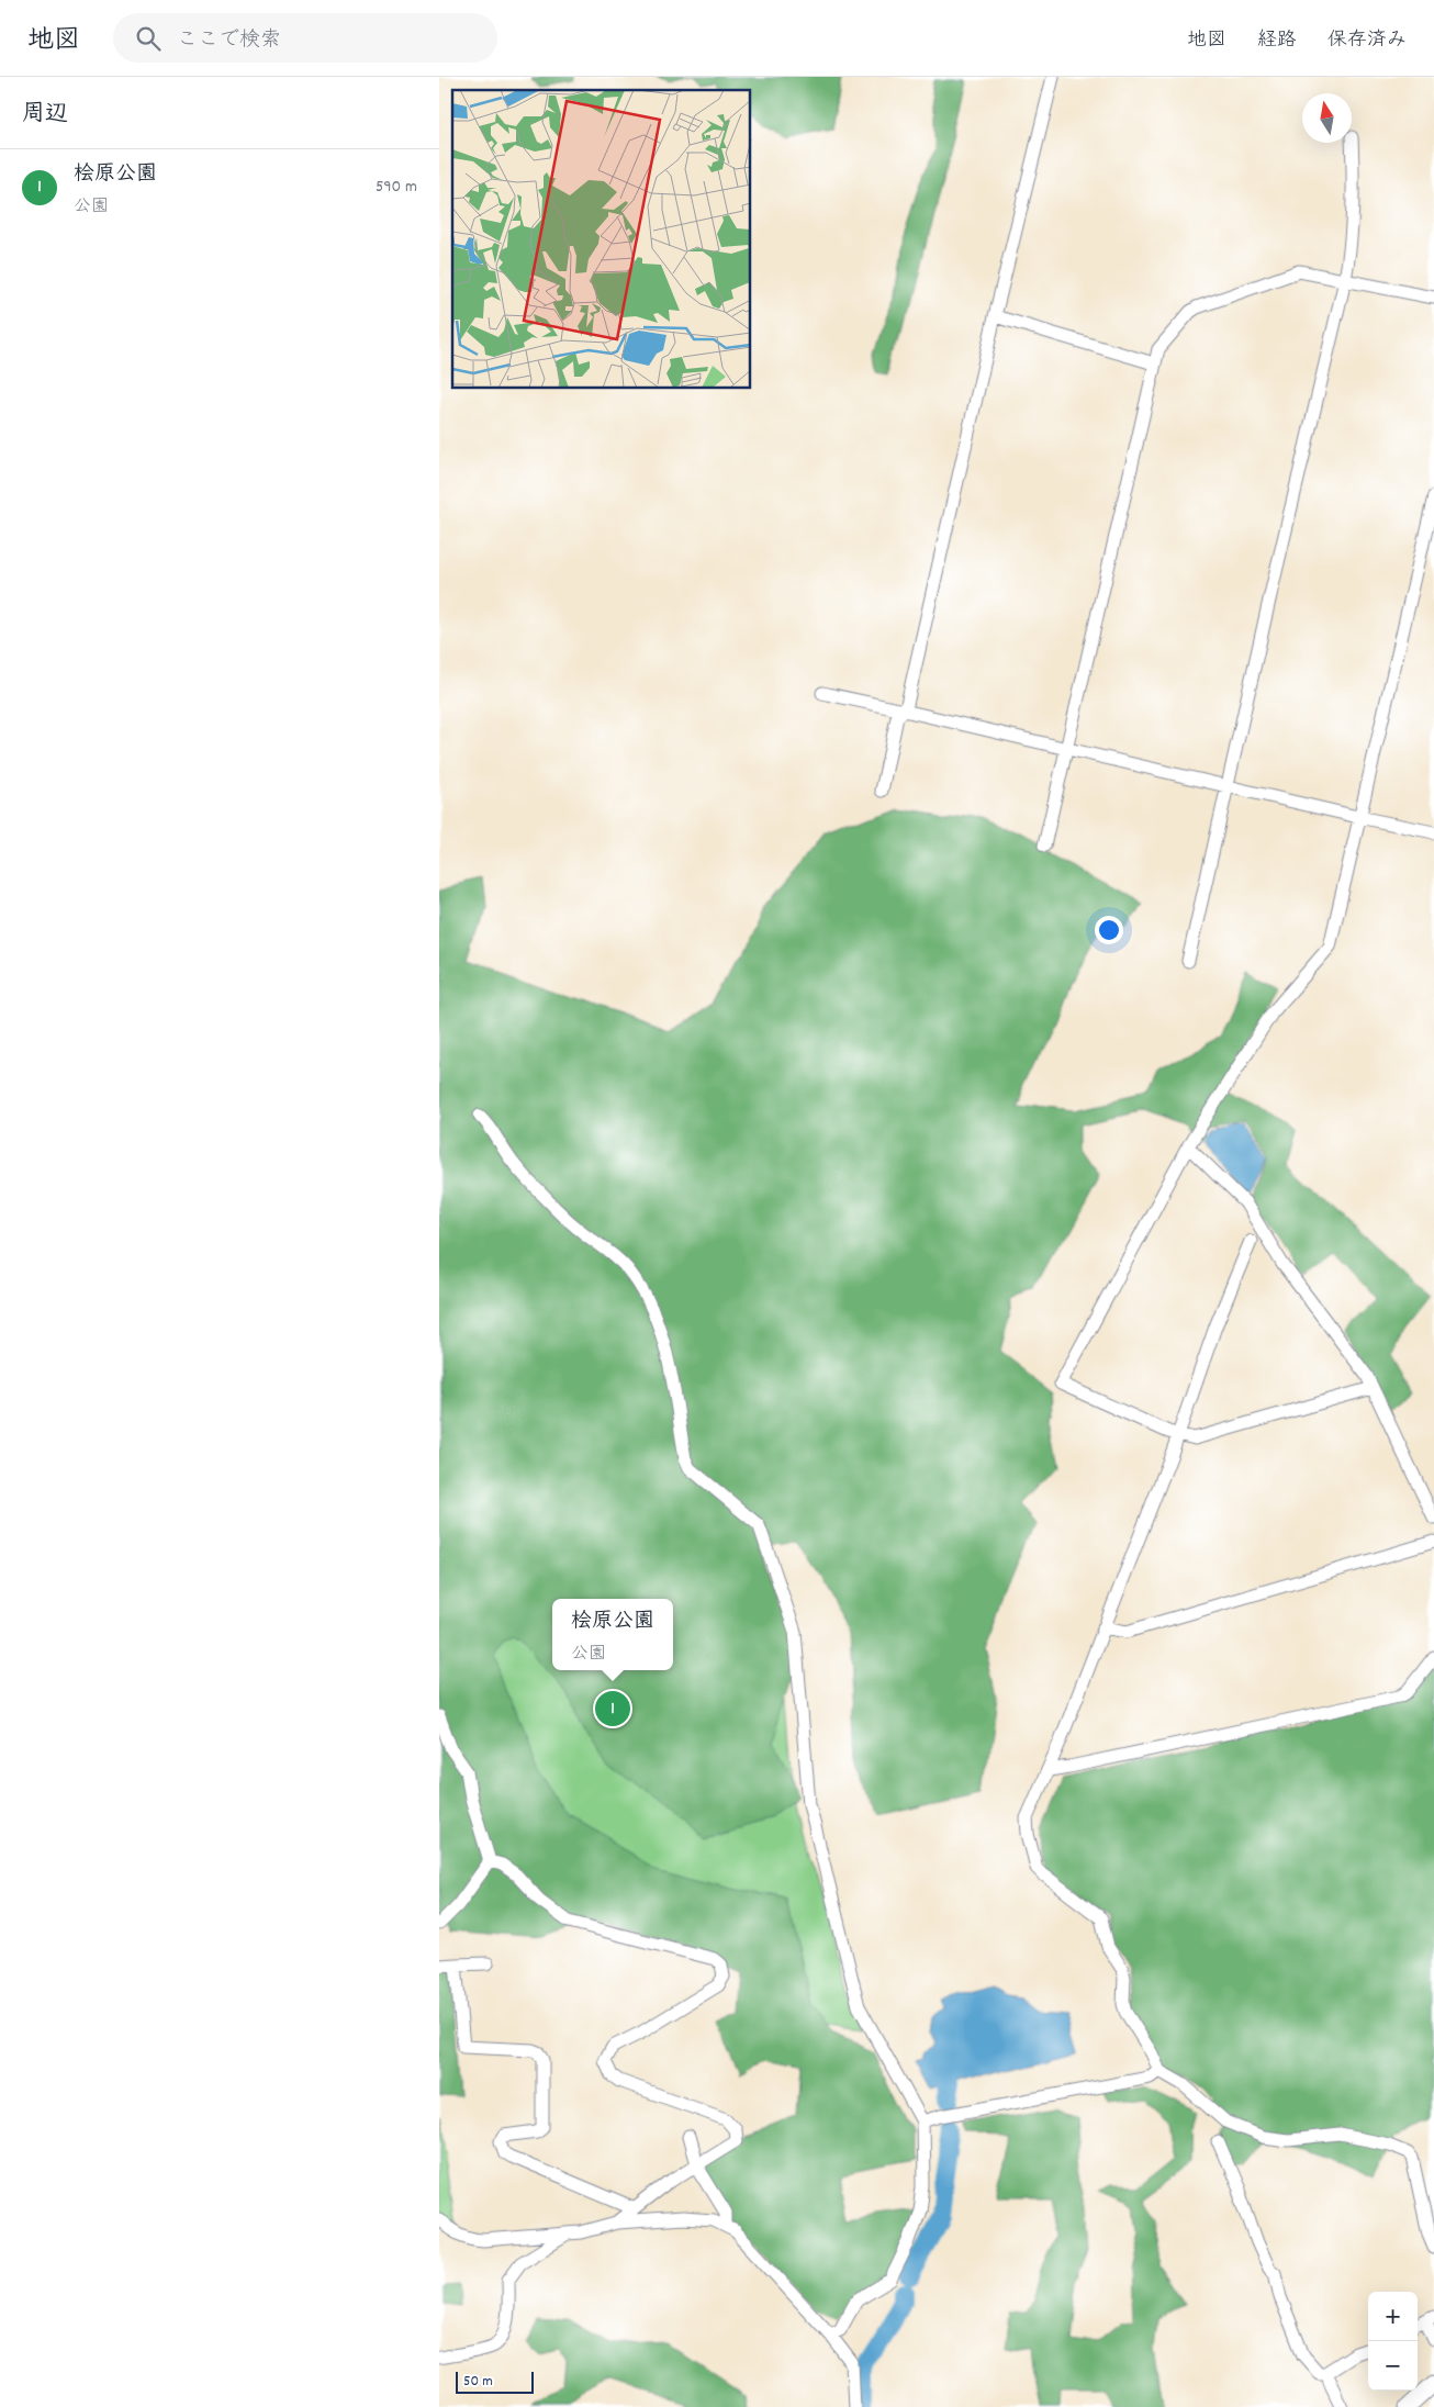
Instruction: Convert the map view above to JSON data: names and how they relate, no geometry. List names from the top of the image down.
{
  "scale_bar": "50 m",
  "north": "top",
  "page": {
    "header": "地図",
    "search": "ここで検索",
    "nav": ["地図", "経路", "保存済み"],
    "heading": "周辺",
    "list": [
      {
        "mark": "1",
        "name": "桧原公園",
        "note": "公園",
        "value": "590 m"
      }
    ],
    "popup": ["桧原公園", "公園"],
    "pins": "1",
    "map_buttons": ["+", "−"],
    "scale": "50 m"
  }
}
